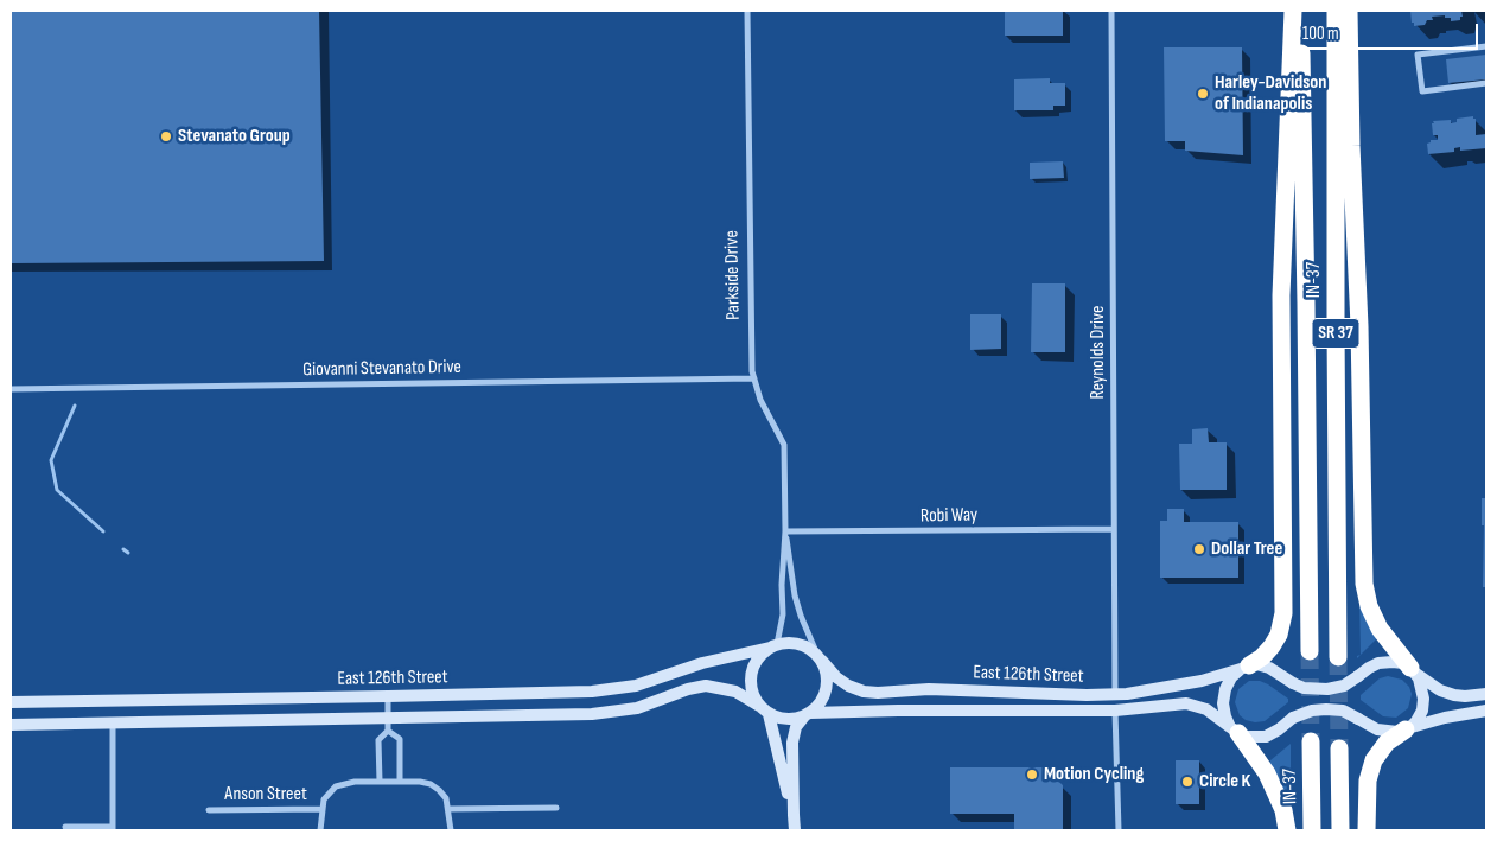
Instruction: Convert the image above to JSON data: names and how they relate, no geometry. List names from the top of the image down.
{
  "streets": {
    "highway": ["IN-37", "SR 37"],
    "main road": ["East 126th Street"],
    "street": [
      "Parkside Drive",
      "Reynolds Drive",
      "Giovanni Stevanato Drive",
      "Robi Way",
      "Anson Street"
    ]
  },
  "crossings": [
    ["Parkside Drive", "Giovanni Stevanato Drive"],
    ["Parkside Drive", "Robi Way"],
    ["Parkside Drive", "East 126th Street"],
    ["Reynolds Drive", "Robi Way"],
    ["Reynolds Drive", "East 126th Street"]
  ],
  "places": [
    "Harley-Davidson of Indianapolis",
    "Stevanato Group",
    "Dollar Tree",
    "Motion Cycling",
    "Circle K"
  ],
  "scale_bar": "100 m"
}
